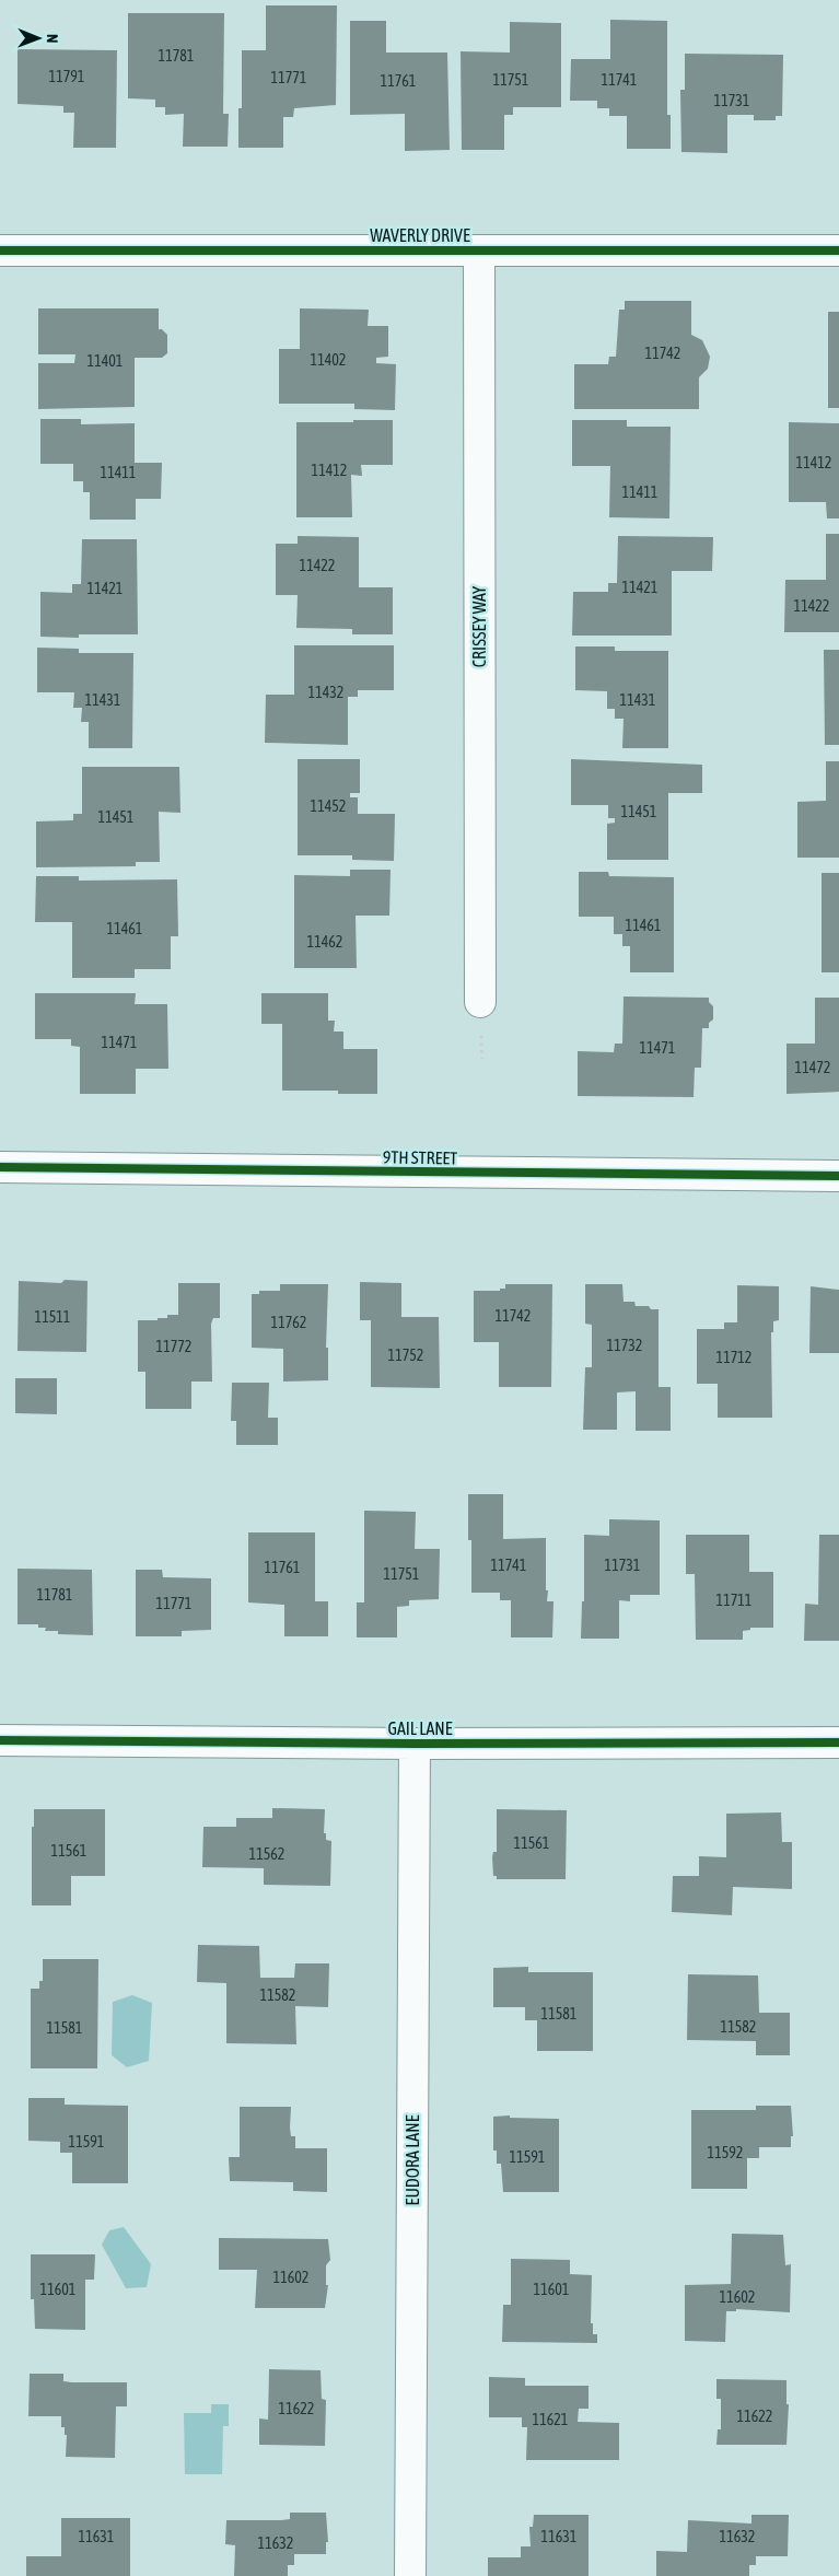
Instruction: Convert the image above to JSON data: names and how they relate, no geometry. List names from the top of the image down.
{
  "streets": {
    "street": [
      "WAVERLY DRIVE",
      "CRISSEY WAY",
      "9TH STREET",
      "GAIL LANE",
      "EUDORA LANE"
    ]
  },
  "crossings": [
    ["WAVERLY DRIVE", "CRISSEY WAY"],
    ["GAIL LANE", "EUDORA LANE"]
  ],
  "house_numbers": [
    "11781",
    "11791",
    "11771",
    "11751",
    "11741",
    "11761",
    "11731",
    "11742",
    "11402",
    "11401",
    "11412",
    "11412",
    "11411",
    "11411",
    "11422",
    "11421",
    "11421",
    "11422",
    "11432",
    "11431",
    "11431",
    "11452",
    "11451",
    "11451",
    "11461",
    "11461",
    "11462",
    "11471",
    "11471",
    "11472",
    "11742",
    "11511",
    "11762",
    "11732",
    "11772",
    "11752",
    "11712",
    "11741",
    "11731",
    "11761",
    "11751",
    "11781",
    "11711",
    "11771",
    "11561",
    "11561",
    "11562",
    "11582",
    "11581",
    "11582",
    "11581",
    "11591",
    "11592",
    "11591",
    "11602",
    "11601",
    "11601",
    "11602",
    "11622",
    "11622",
    "11621",
    "11631",
    "11631",
    "11632",
    "11632"
  ],
  "north": "right"
}
